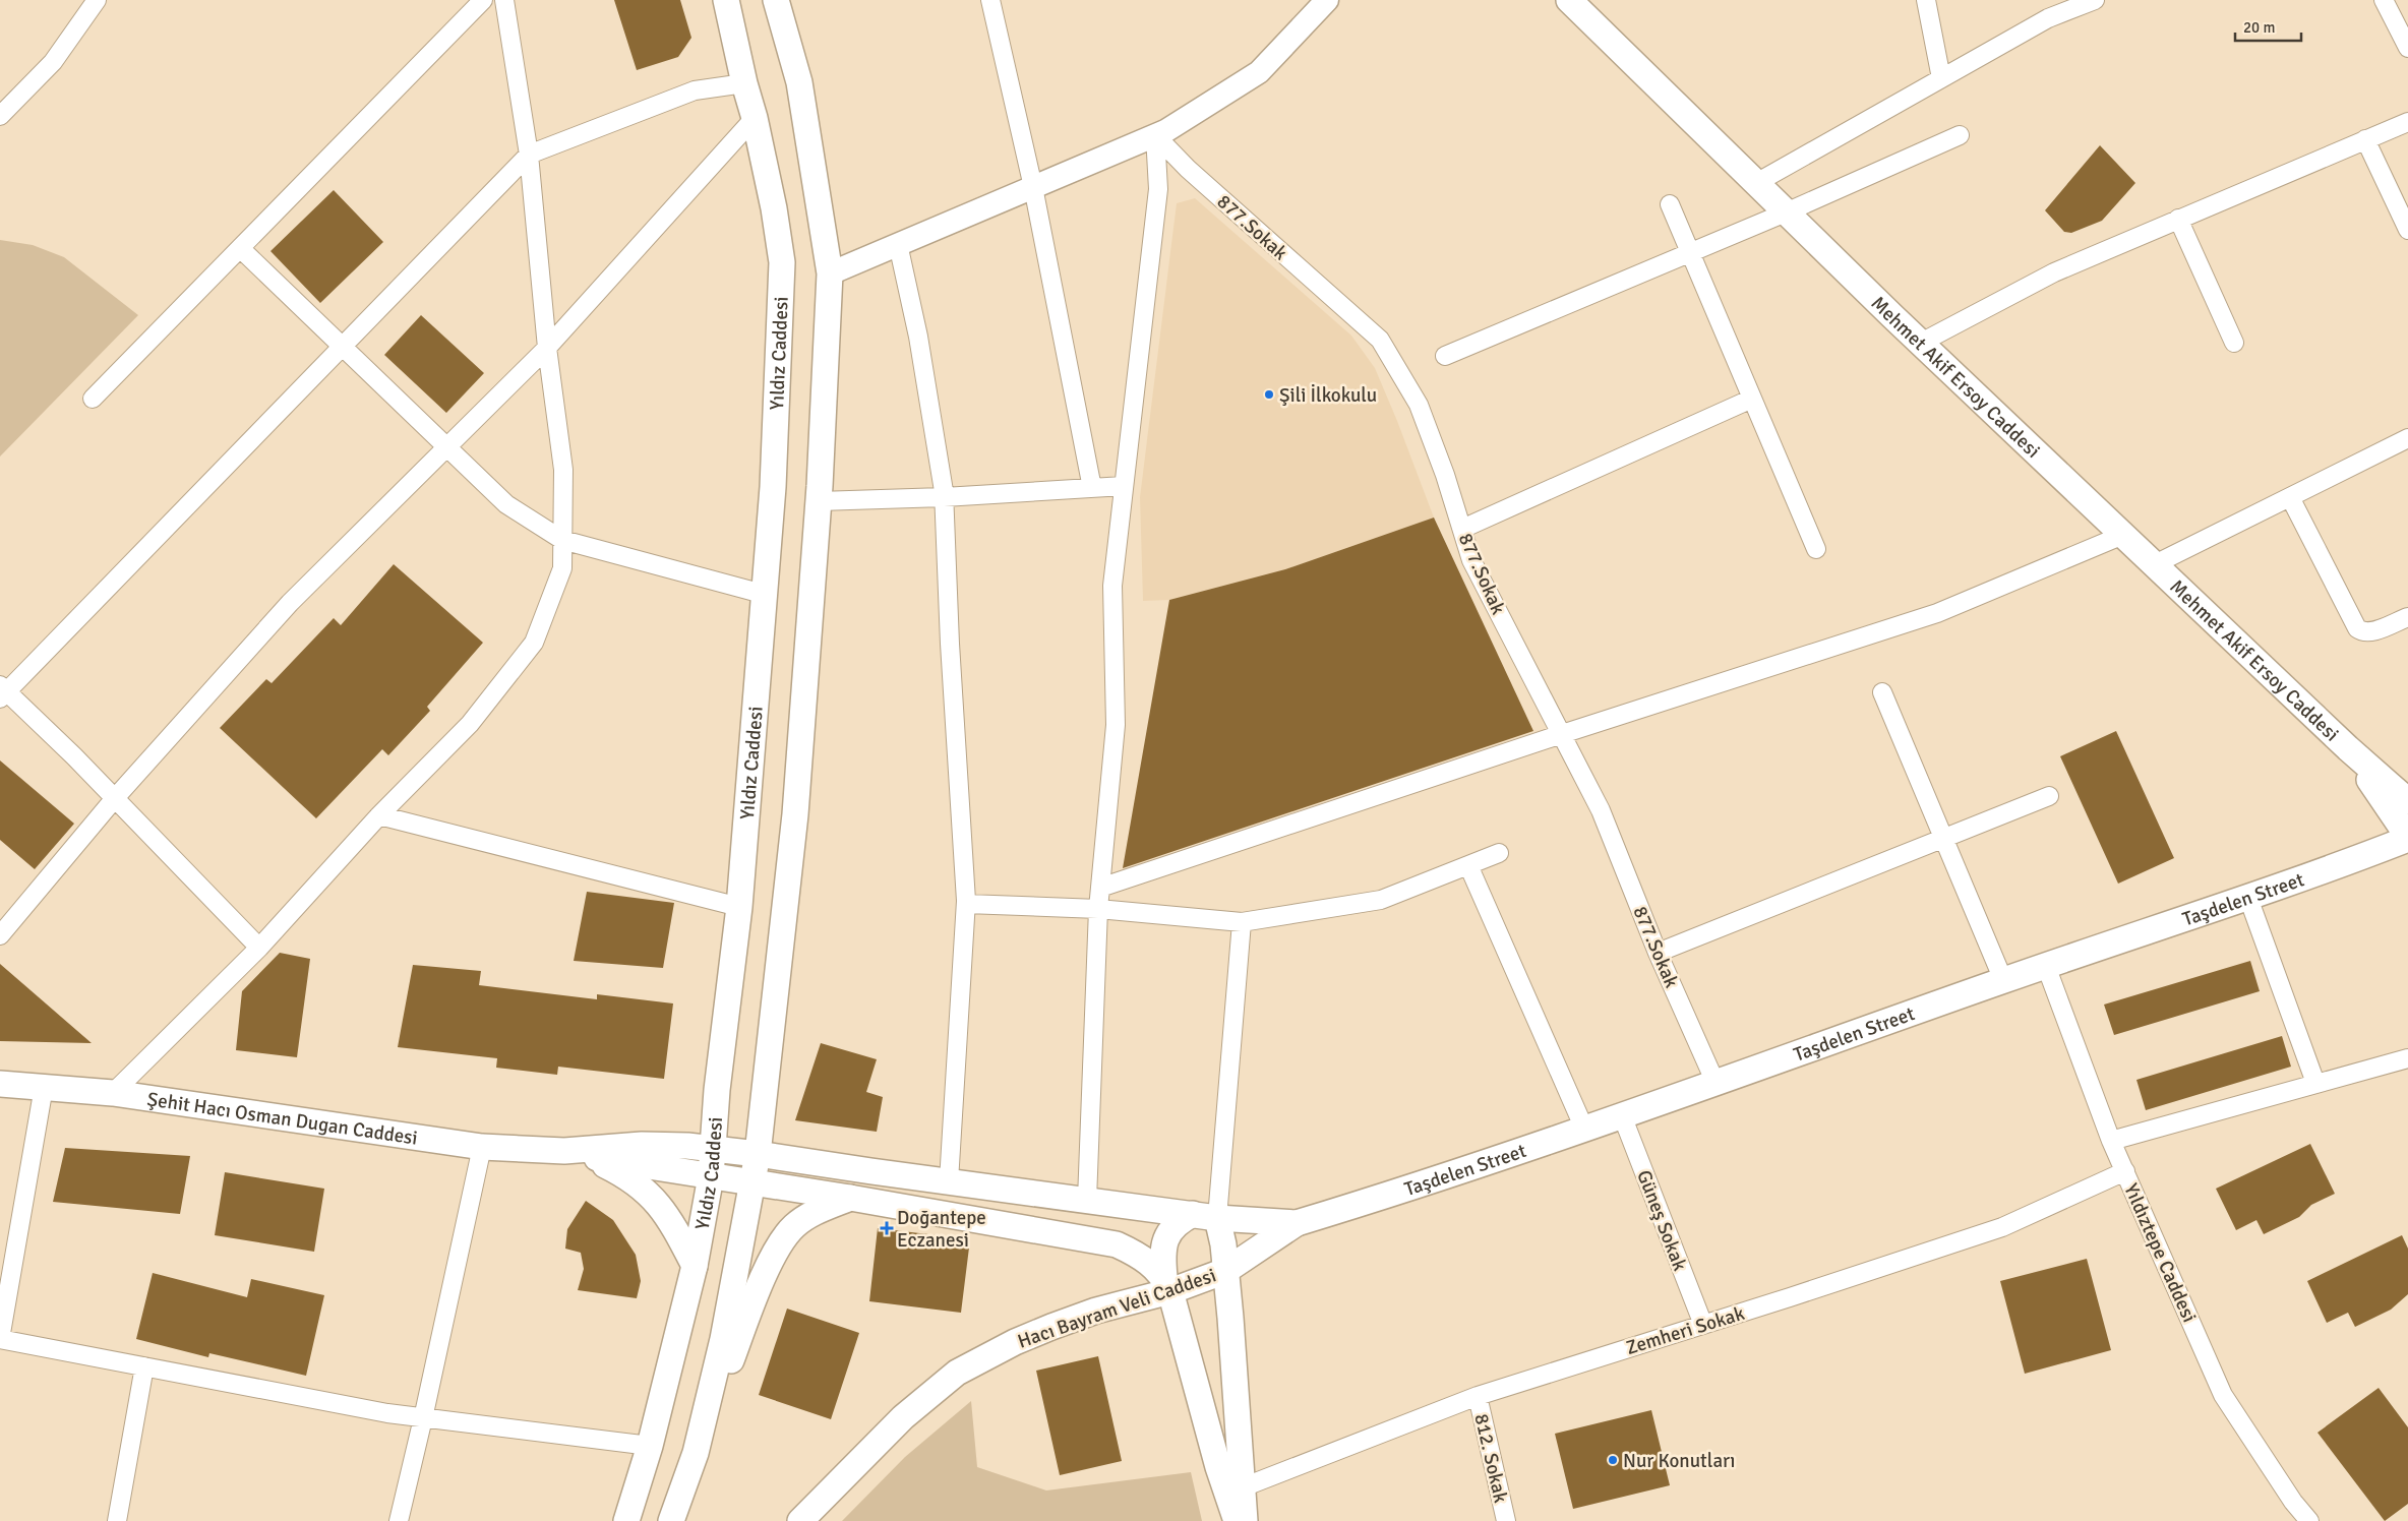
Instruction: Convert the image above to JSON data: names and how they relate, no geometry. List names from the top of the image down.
{
  "streets": {
    "main road": [
      "Yıldız Caddesi",
      "Mehmet Akif Ersoy Caddesi",
      "Taşdelen Street",
      "Şehit Hacı Osman Dugan Caddesi",
      "Hacı Bayram Veli Caddesi"
    ],
    "street": [
      "877.Sokak",
      "Güneş Sokak",
      "Yıldıztepe Caddesi",
      "Zemheri Sokak",
      "812. Sokak"
    ]
  },
  "crossings": [
    ["877.Sokak", "Taşdelen Street"],
    ["Mehmet Akif Ersoy Caddesi", "Taşdelen Street"],
    ["Taşdelen Street", "Güneş Sokak"],
    ["Taşdelen Street", "Yıldıztepe Caddesi"],
    ["Taşdelen Street", "Hacı Bayram Veli Caddesi"],
    ["Güneş Sokak", "Zemheri Sokak"],
    ["Yıldıztepe Caddesi", "Zemheri Sokak"],
    ["Zemheri Sokak", "812. Sokak"]
  ],
  "places": {
    "other": ["Şili İlkokulu", "Nur Konutları"],
    "health": ["Doğantepe Eczanesi"]
  },
  "scale_bar": "20 m"
}
